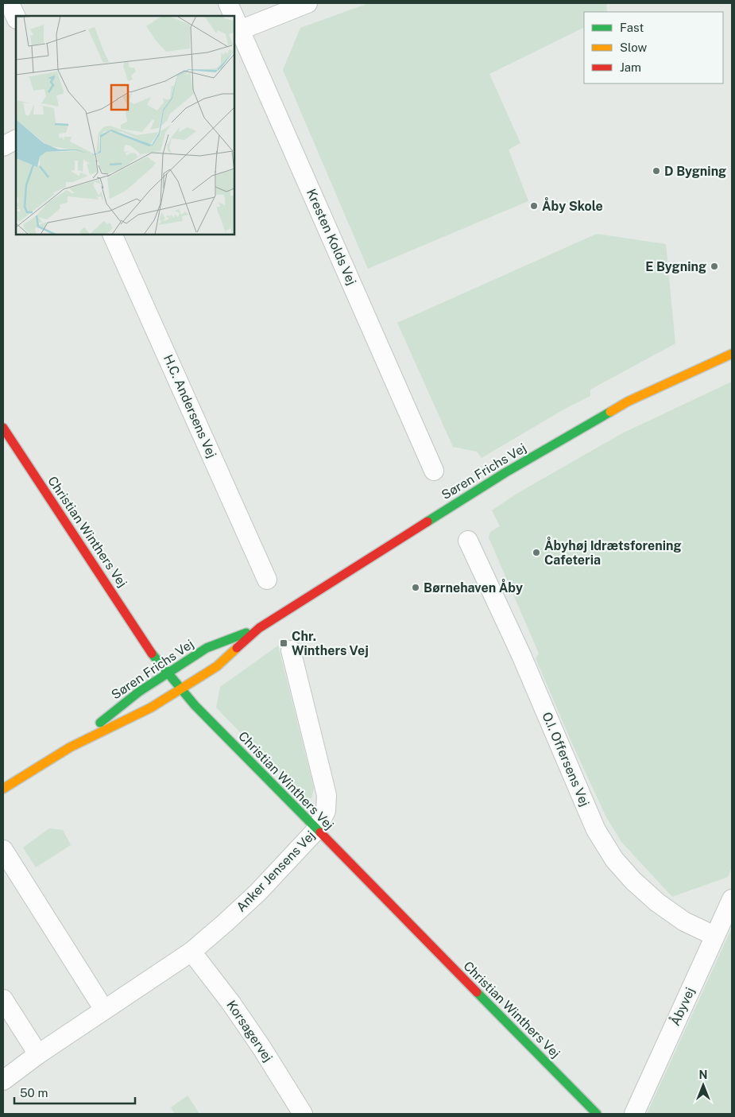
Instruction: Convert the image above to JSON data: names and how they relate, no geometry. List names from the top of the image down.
{
  "streets": {
    "street": [
      "Kresten Kolds Vej",
      "H.C. Andersens Vej",
      "Søren Frichs Vej",
      "Christian Winthers Vej",
      "O.I. Offersens Vej",
      "Anker Jensens Vej",
      "Åbyvej",
      "Korsagervej"
    ]
  },
  "crossings": [
    ["Søren Frichs Vej", "Christian Winthers Vej"],
    ["Christian Winthers Vej", "Anker Jensens Vej"],
    ["O.I. Offersens Vej", "Åbyvej"],
    ["Anker Jensens Vej", "Korsagervej"]
  ],
  "places": {
    "other": [
      "D Bygning",
      "Åby Skole",
      "E Bygning",
      "Åbyhøj Idrætsforening Cafeteria",
      "Børnehaven Åby"
    ],
    "transit": ["Chr. Winthers Vej"]
  },
  "legend": ["Fast", "Slow", "Jam"],
  "scale_bar": "50 m",
  "north": "top"
}
